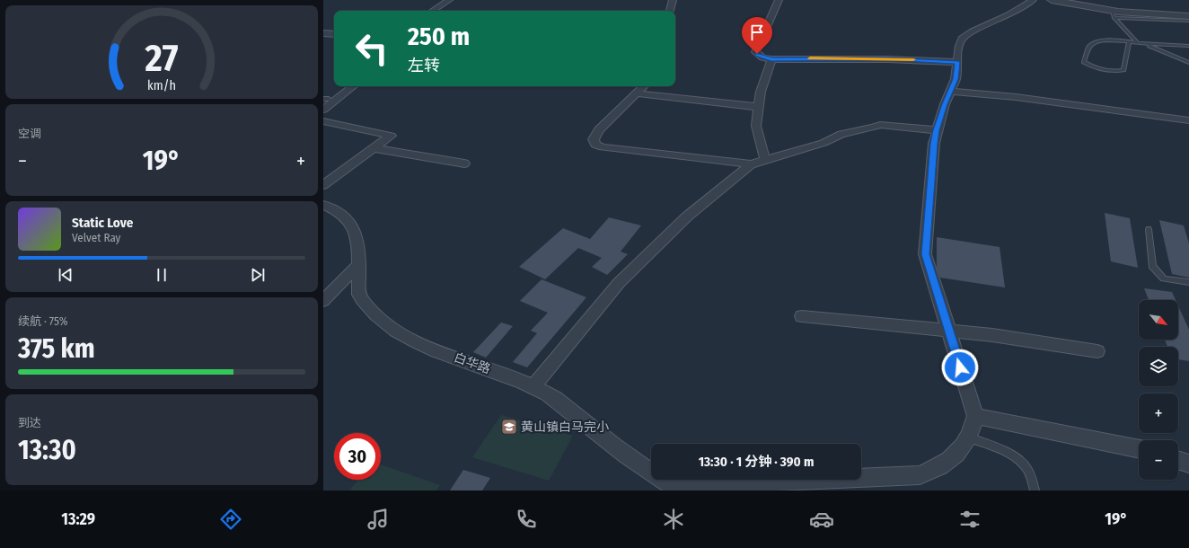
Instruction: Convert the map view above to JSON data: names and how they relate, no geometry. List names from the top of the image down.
{
  "streets": {
    "street": ["白华路"]
  },
  "places": {
    "school or university": ["黄山镇白马完小"]
  },
  "north": "bottom right",
  "page": {
    "turn": ["250 m", "左转"],
    "tile": [
      "空调",
      ["续航 · 75%", "375 km"],
      ["到达", "13:30"]
    ],
    "heat": ["−", "19°", "+"],
    "song": ["Static Love", "Velvet Ray"],
    "map_buttons": ["+", "−"],
    "limit": "30",
    "trip": "13:30 · 1 分钟 · 390 m",
    "tabs": ["13:29", "19°"],
    "gauge": ["27", "km/h"]
  }
}
